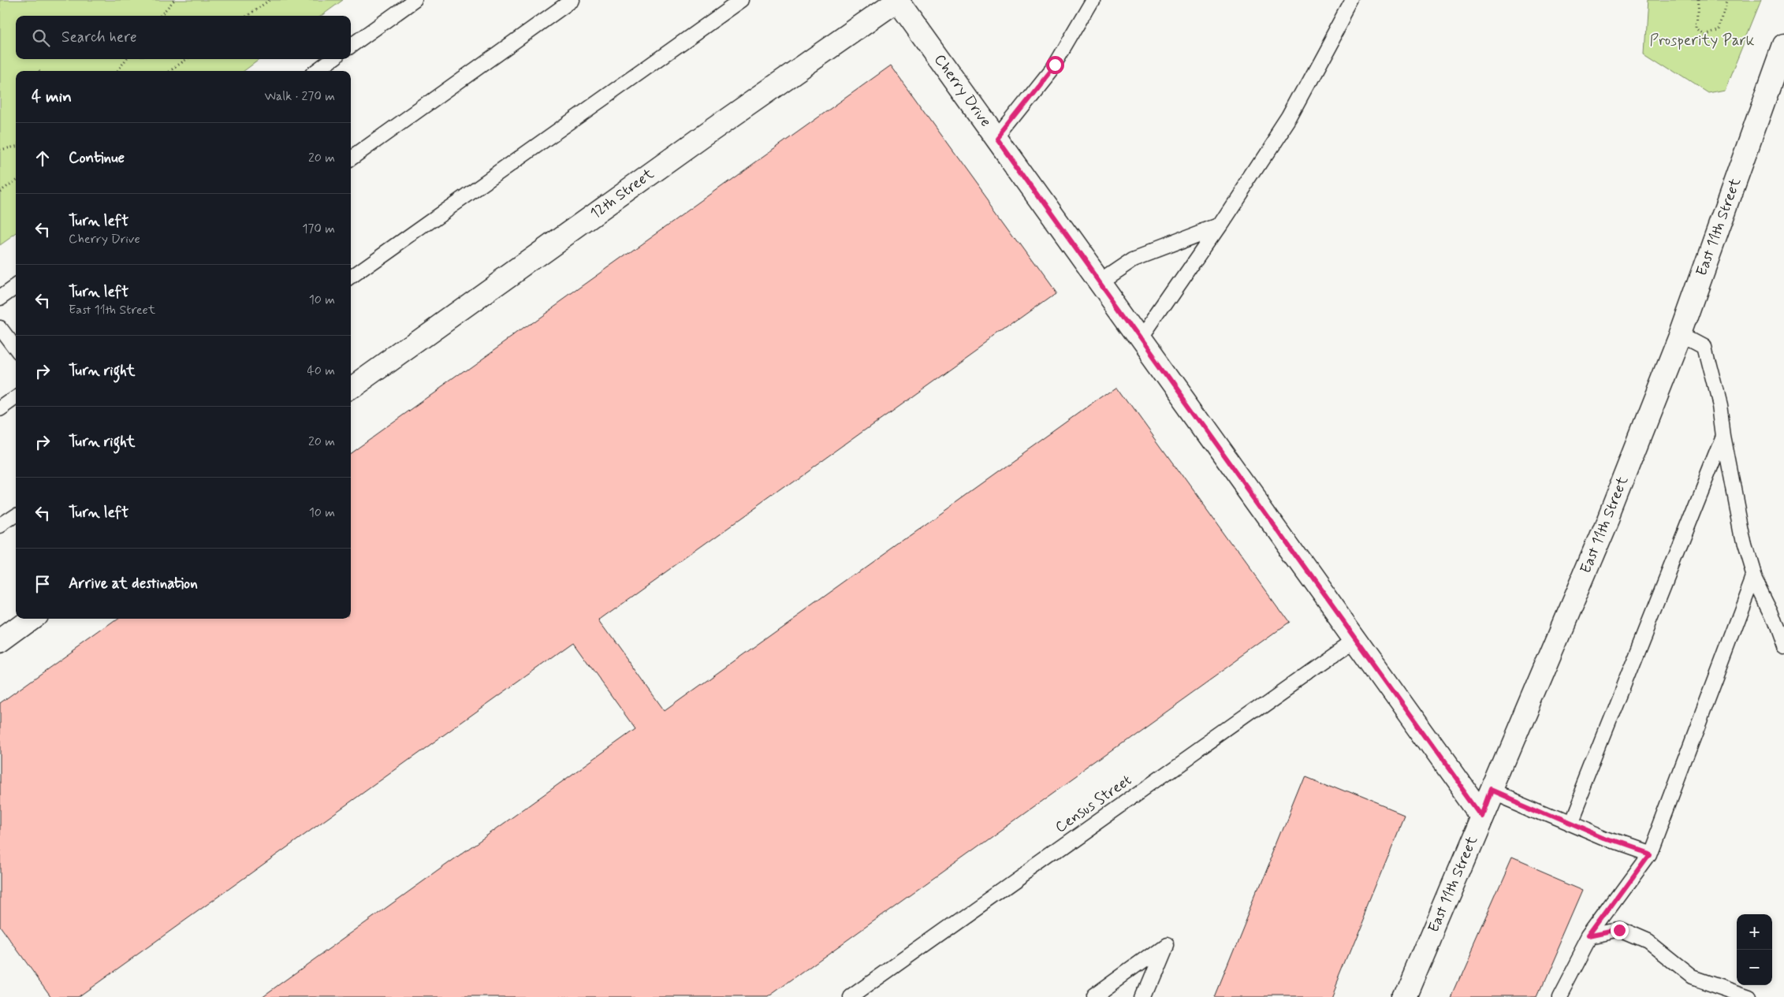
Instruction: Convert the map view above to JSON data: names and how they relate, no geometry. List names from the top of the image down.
{
  "streets": {
    "street": ["Cherry Drive", "12th Street", "East 11th Street"],
    "lane": ["Census Street"]
  },
  "crossings": [
    ["Cherry Drive", "12th Street"],
    ["Cherry Drive", "East 11th Street"],
    ["Cherry Drive", "Census Street"]
  ],
  "parks": ["Prosperity Park"],
  "page": {
    "search": "Search here",
    "heading": ["4 min", "Walk · 270 m"],
    "list": [
      ["Continue", "20 m"],
      ["Turn left", "Cherry Drive", "170 m"],
      ["Turn left", "East 11th Street", "10 m"],
      ["Turn right", "40 m"],
      ["Turn right", "20 m"],
      ["Turn left", "10 m"],
      "Arrive at destination"
    ],
    "map_buttons": ["+", "−"]
  }
}
